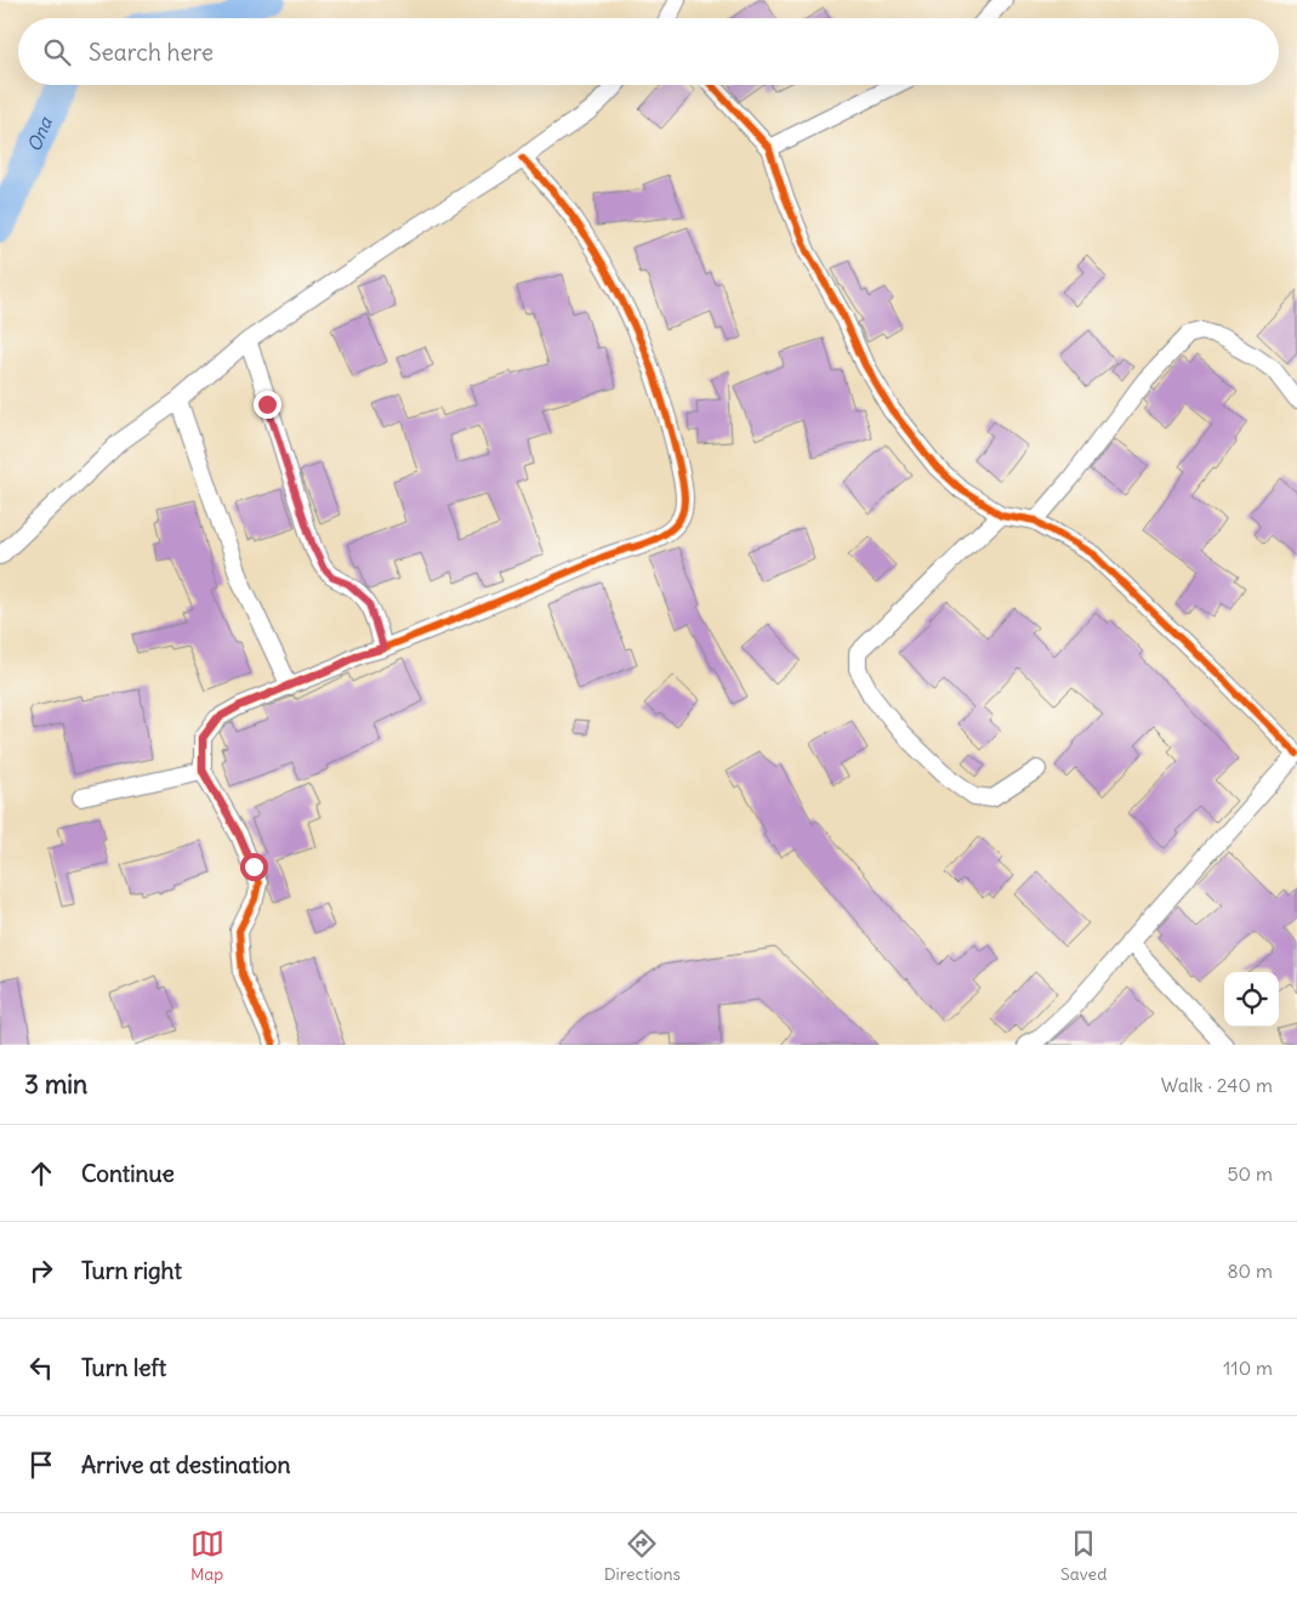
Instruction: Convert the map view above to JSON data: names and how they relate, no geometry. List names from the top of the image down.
{
  "water": ["Ona"],
  "page": {
    "search": "Search here",
    "heading": ["3 min", "Walk · 240 m"],
    "list": [
      ["Continue", "50 m"],
      ["Turn right", "80 m"],
      ["Turn left", "110 m"],
      "Arrive at destination"
    ],
    "nav": ["Map", "Directions", "Saved"]
  }
}
